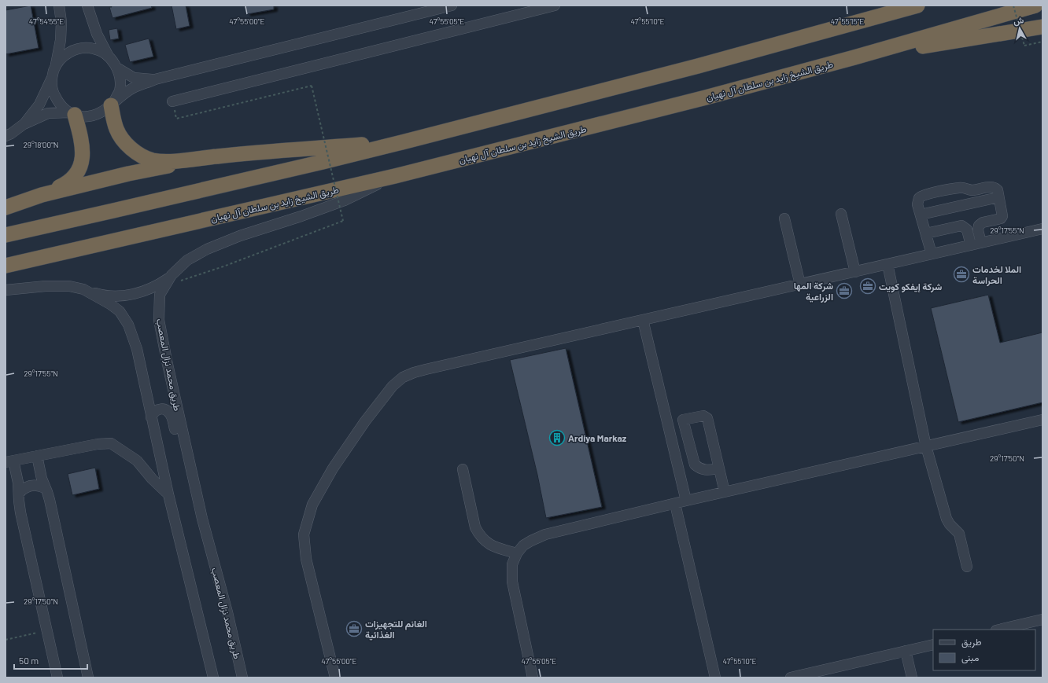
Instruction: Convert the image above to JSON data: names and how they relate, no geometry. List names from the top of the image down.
{
  "streets": {
    "highway": ["طريق الشيخ زايد بن سلطان آل نهيان"],
    "street": ["طريق محمد نزال المعصب"]
  },
  "crossings": [
    ["طريق الشيخ زايد بن سلطان آل نهيان", "طريق محمد نزال المعصب"]
  ],
  "places": {
    "office": [
      "الملا لخدمات الحراسة",
      "شركة إيفكو كويت",
      "شركة المها الزراعية",
      "الغانم للتجهيزات الغذائية"
    ],
    "building": ["Ardiya Markaz"]
  },
  "legend": ["طريق", "مبنى"],
  "scale_bar": "50 m",
  "north": "top",
  "coordinates": [
    "47°54'55\"E",
    "47°55'00\"E",
    "47°55'05\"E",
    "47°55'10\"E",
    "47°55'15\"E",
    "29°18'00\"N",
    "29°17'55\"N",
    "29°17'50\"N"
  ]
}
